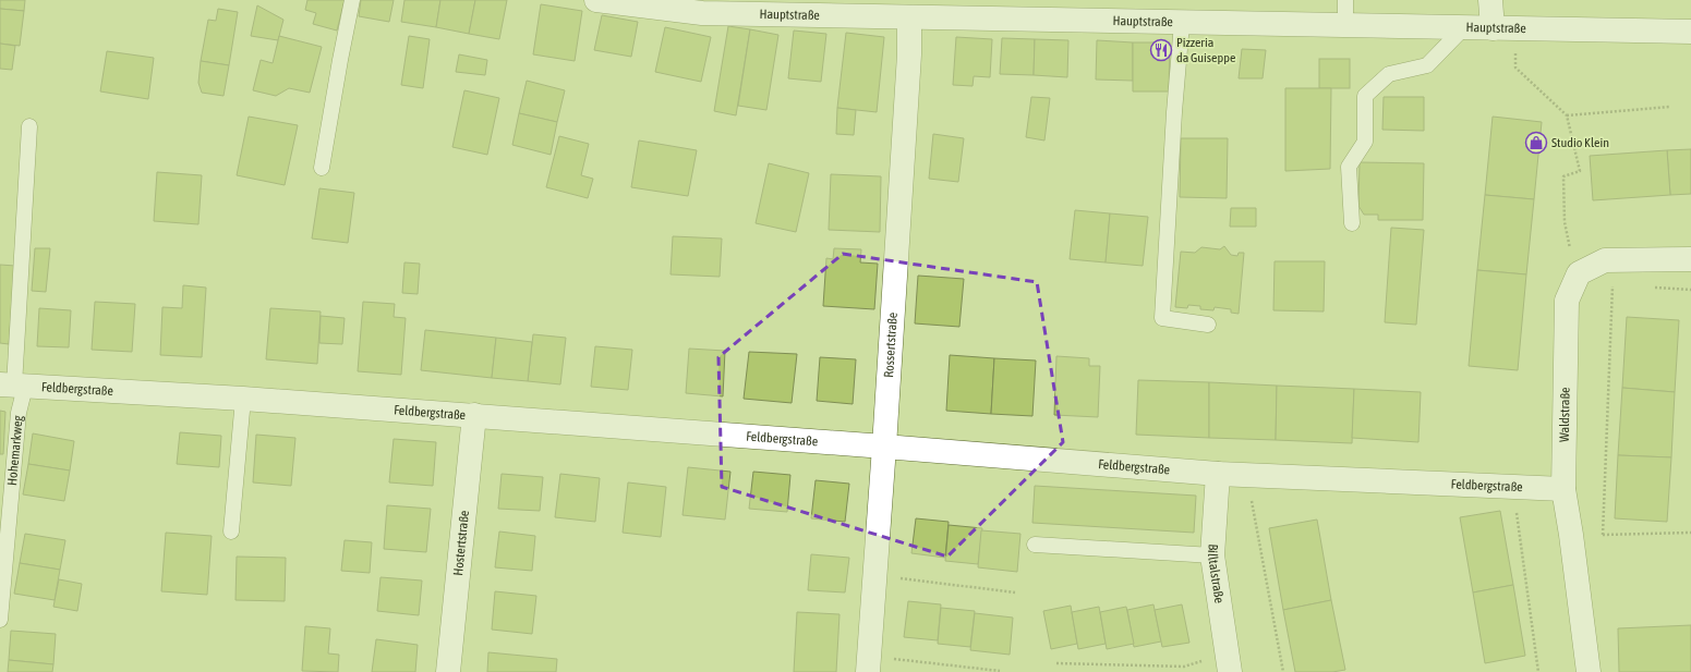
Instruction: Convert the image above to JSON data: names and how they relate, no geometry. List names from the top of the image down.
{
  "streets": {
    "street": [
      "Hauptstraße",
      "Rossertstraße",
      "Feldbergstraße",
      "Waldstraße",
      "Hostertstraße",
      "Billtalstraße"
    ],
    "lane": ["Hohemarkweg"]
  },
  "crossings": [
    ["Hauptstraße", "Rossertstraße"],
    ["Rossertstraße", "Feldbergstraße"],
    ["Feldbergstraße", "Waldstraße"],
    ["Feldbergstraße", "Hohemarkweg"],
    ["Feldbergstraße", "Hostertstraße"],
    ["Feldbergstraße", "Billtalstraße"]
  ],
  "places": {
    "restaurant": ["Pizzeria da Guiseppe"],
    "shop": ["Studio Klein"]
  }
}
